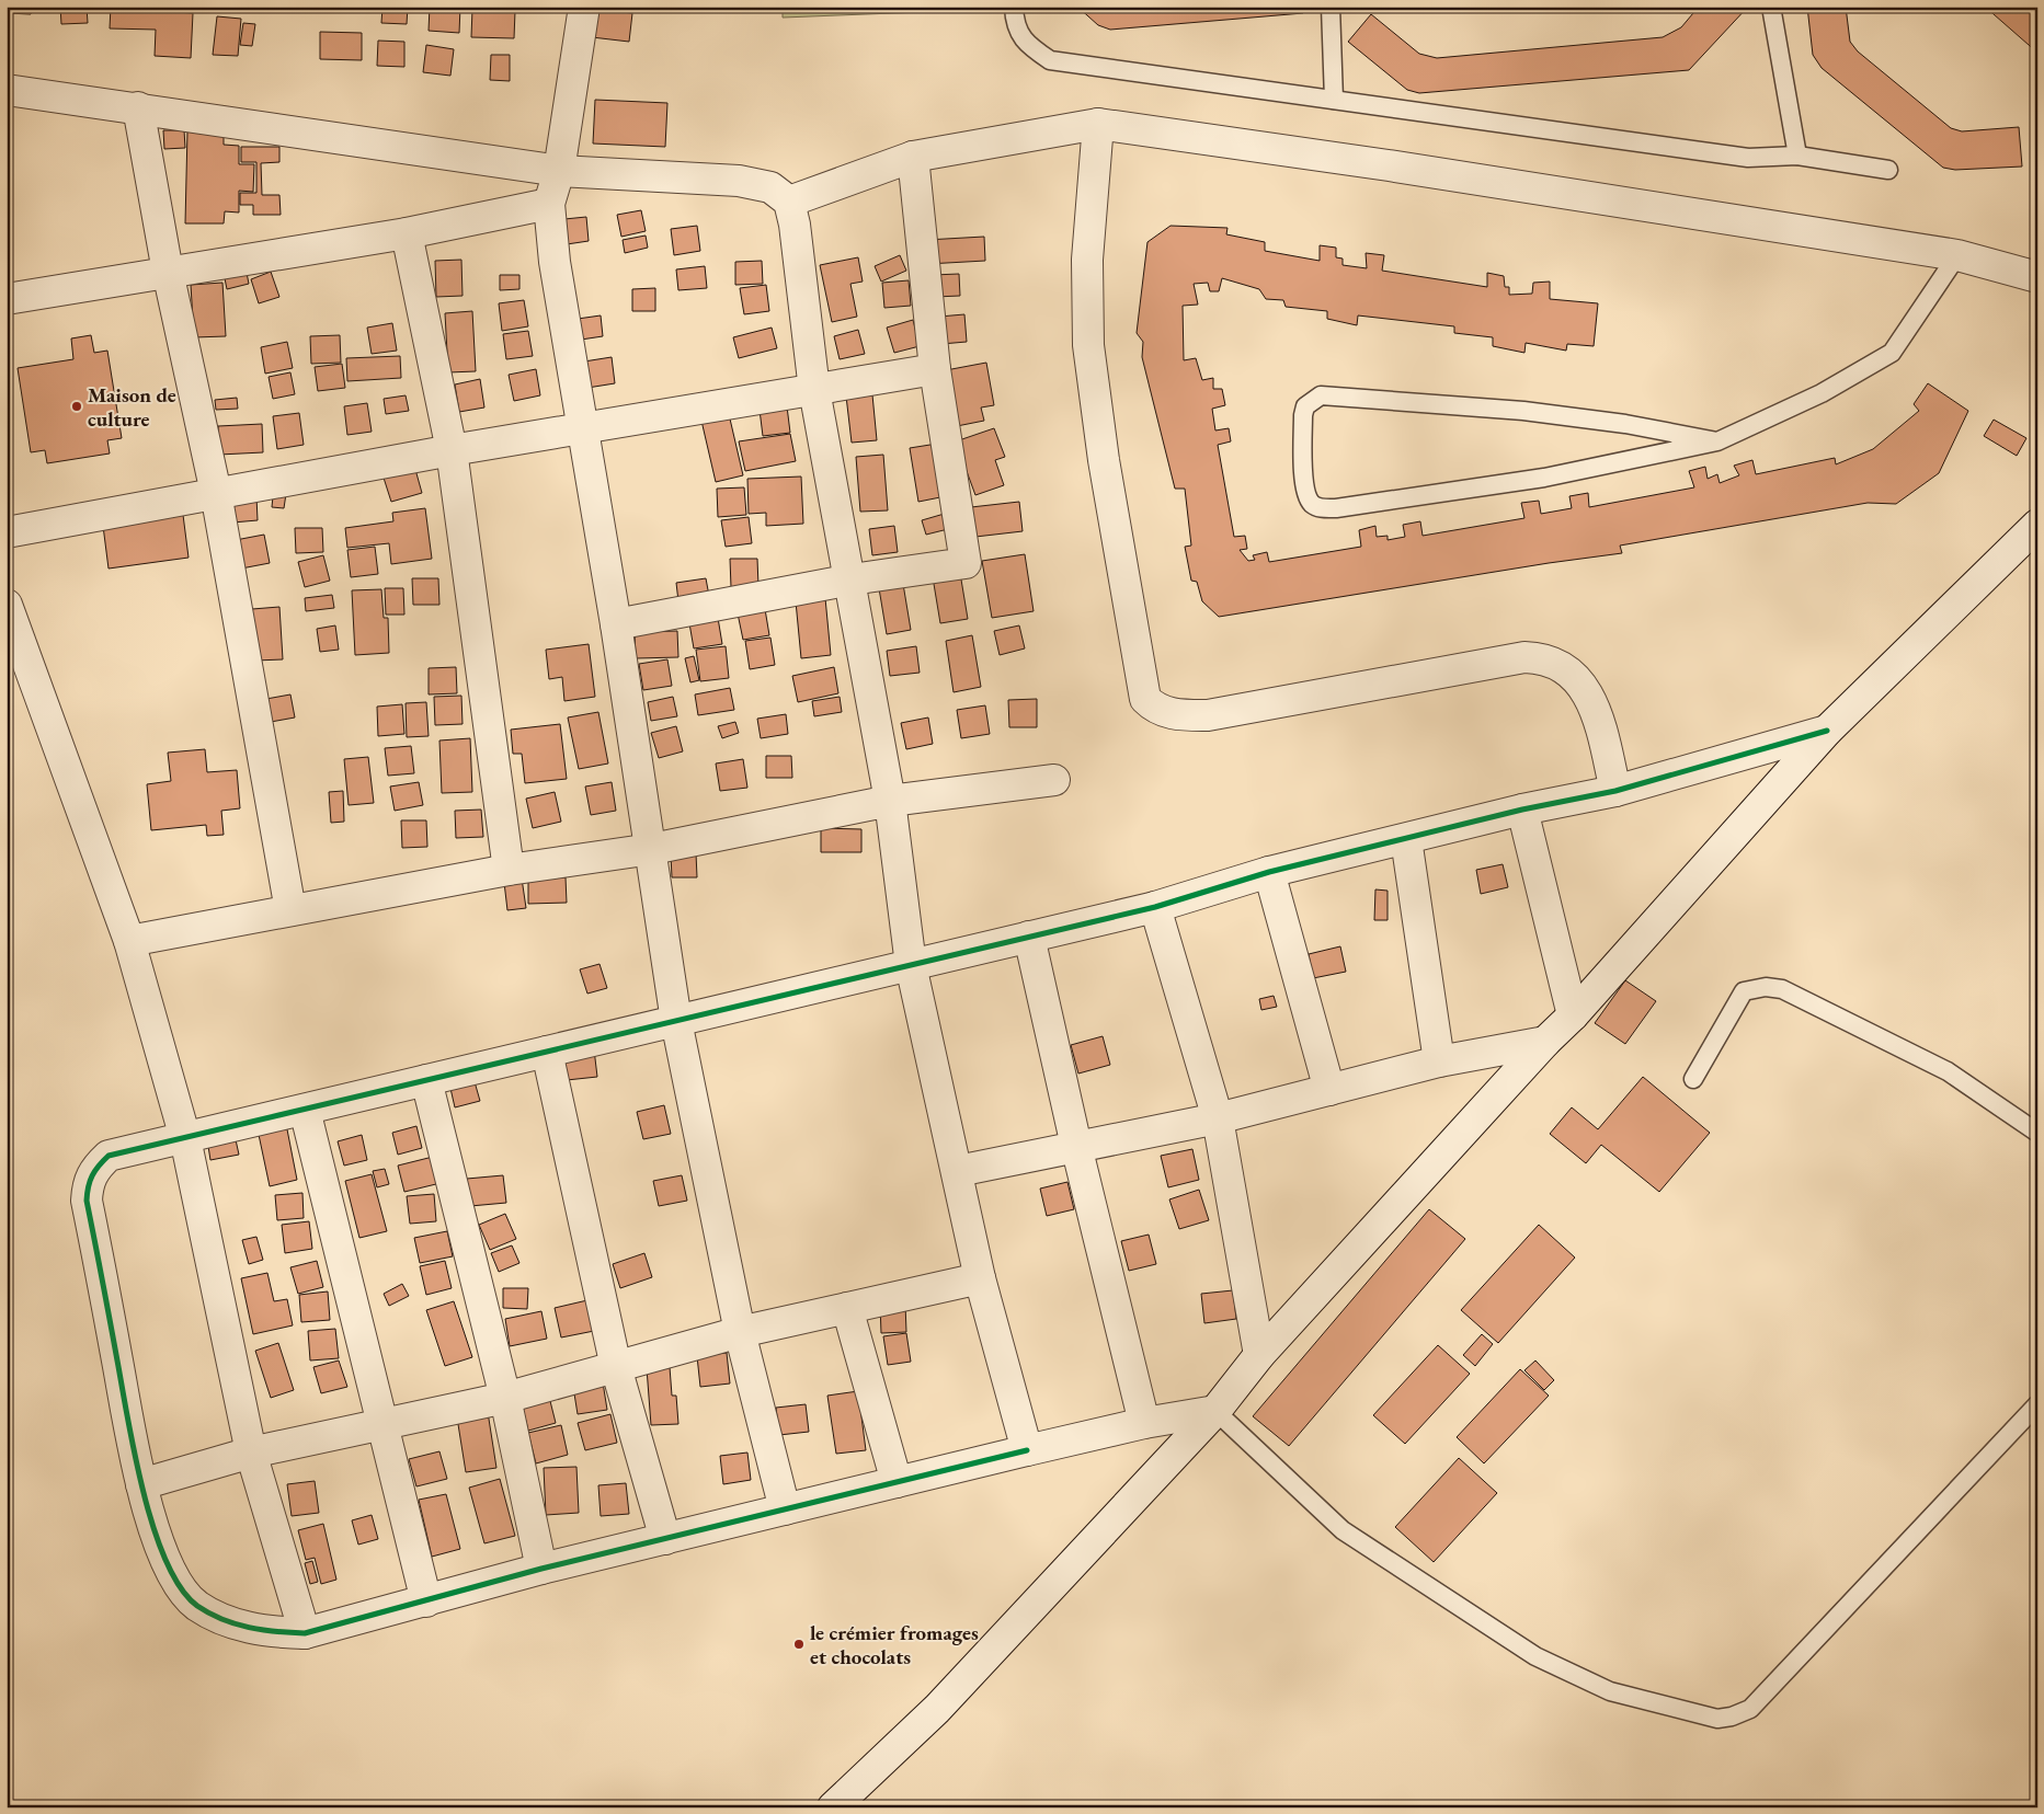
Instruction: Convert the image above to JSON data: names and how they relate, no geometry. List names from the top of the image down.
{
  "places": ["Maison de culture", "le crémier fromages et chocolats"]
}
